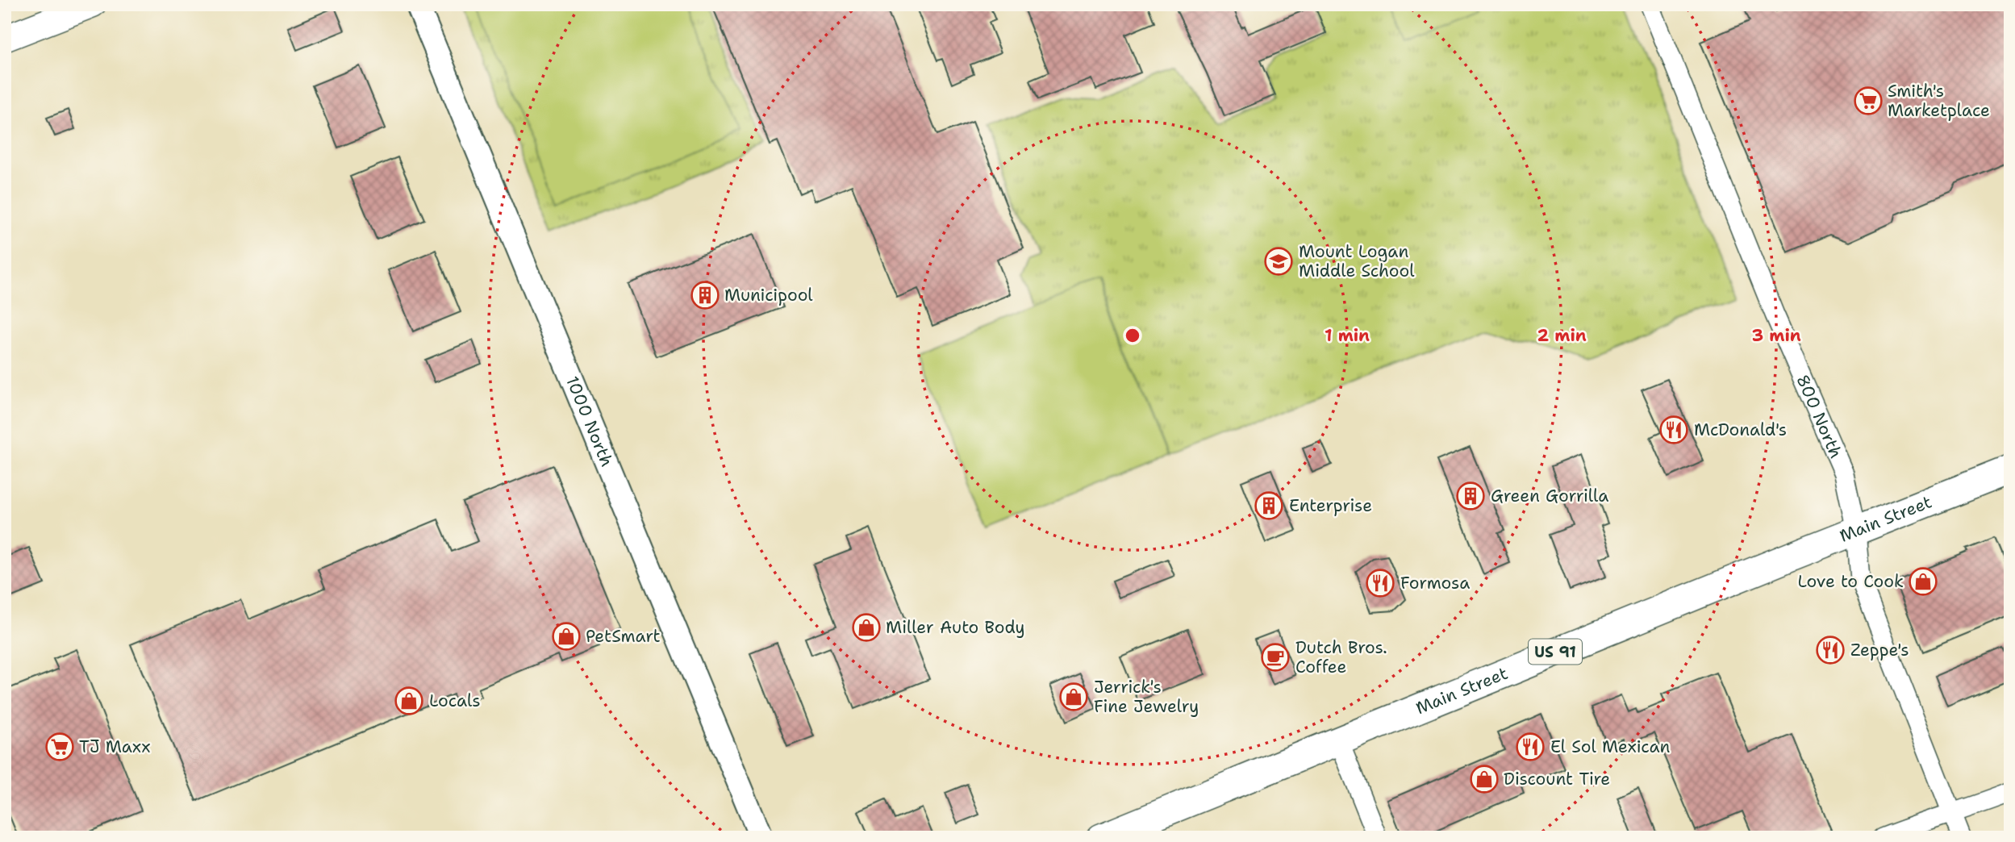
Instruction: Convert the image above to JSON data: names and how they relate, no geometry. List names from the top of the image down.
{
  "streets": {
    "main road": ["Main Street", "US 91"],
    "street": ["800 North", "1000 North"]
  },
  "crossings": [
    ["800 North", "Main Street"]
  ],
  "places": {
    "supermarket": ["Smith's Marketplace", "TJ Maxx"],
    "school or university": ["Mount Logan Middle School"],
    "building": ["Municipool", "Green Gorrilla", "Enterprise"],
    "restaurant": [
      "McDonald's",
      "Formosa",
      "Zeppe's",
      "El Sol Mexican"
    ],
    "shop": [
      "Love to Cook",
      "Miller Auto Body",
      "PetSmart",
      "Jerrick's Fine Jewelry",
      "Locals",
      "Discount Tire"
    ],
    "cafe": ["Dutch Bros. Coffee"]
  },
  "rings": ["1 min", "2 min", "3 min"]
}
